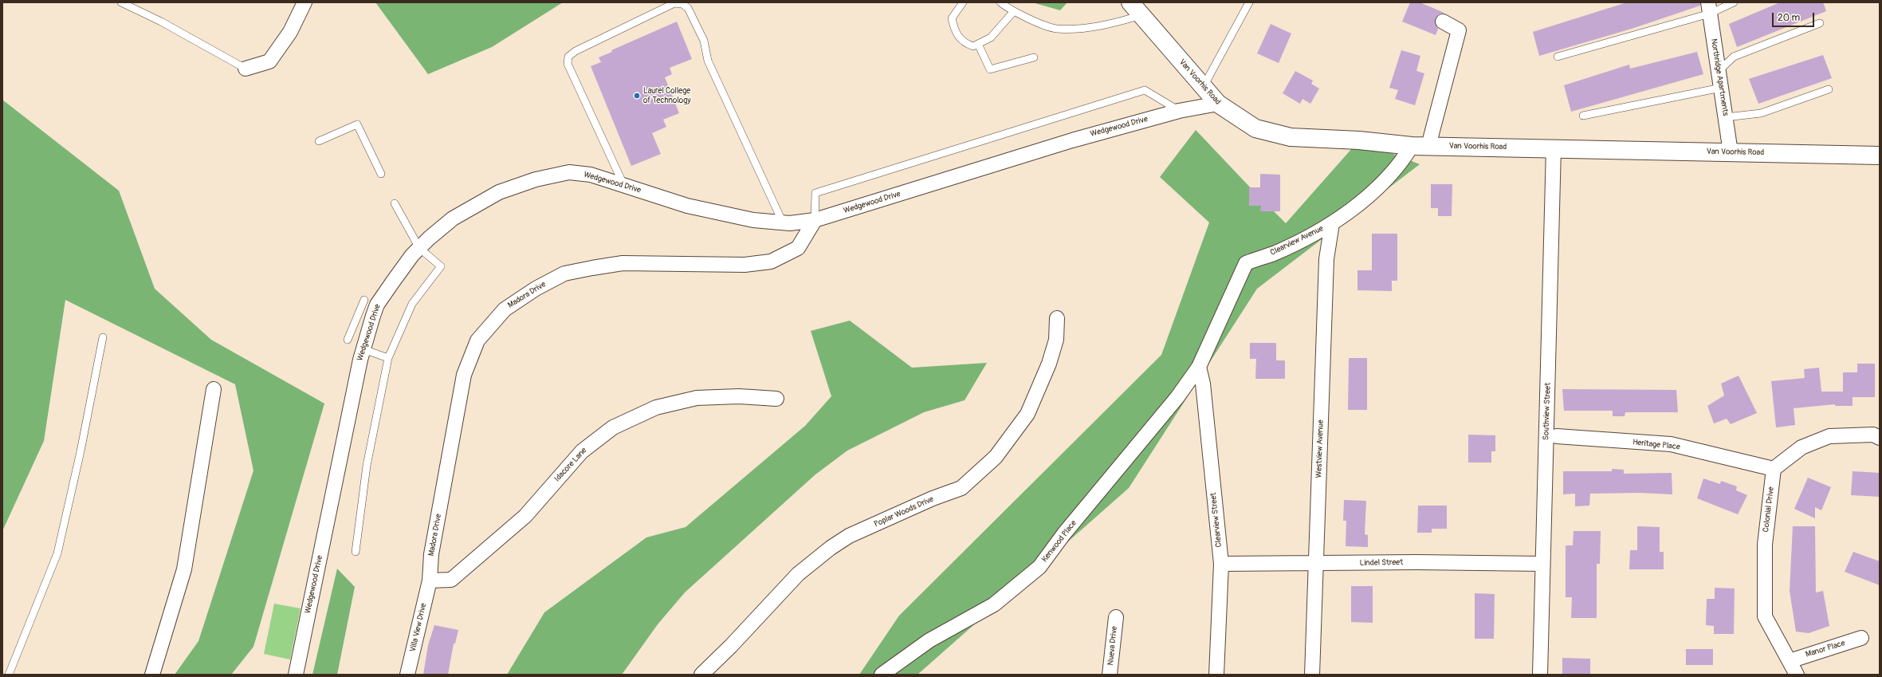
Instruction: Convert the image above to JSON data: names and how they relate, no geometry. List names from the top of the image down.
{
  "streets": {
    "street": [
      "Northridge Apartments",
      "Van Voorhis Road",
      "Wedgewood Drive",
      "Clearview Avenue",
      "Madora Drive",
      "Southview Street",
      "Heritage Place",
      "Westview Avenue",
      "Idacore Lane",
      "Colonial Drive",
      "Poplar Woods Drive",
      "Clearview Street",
      "Kenwood Place",
      "Lindel Street",
      "Villa View Drive",
      "Nueva Drive",
      "Manor Place"
    ]
  },
  "crossings": [
    ["Northridge Apartments", "Van Voorhis Road"],
    ["Van Voorhis Road", "Wedgewood Drive"],
    ["Van Voorhis Road", "Clearview Avenue"],
    ["Van Voorhis Road", "Southview Street"],
    ["Wedgewood Drive", "Madora Drive"],
    ["Clearview Avenue", "Westview Avenue"],
    ["Clearview Avenue", "Clearview Street"],
    ["Clearview Avenue", "Kenwood Place"],
    ["Madora Drive", "Idacore Lane"],
    ["Madora Drive", "Villa View Drive"],
    ["Southview Street", "Lindel Street"],
    ["Heritage Place", "Colonial Drive"],
    ["Westview Avenue", "Lindel Street"],
    ["Idacore Lane", "Villa View Drive"],
    ["Colonial Drive", "Manor Place"],
    ["Clearview Street", "Kenwood Place"],
    ["Clearview Street", "Lindel Street"]
  ],
  "places": ["Laurel College of Technology"],
  "scale_bar": "20 m"
}
